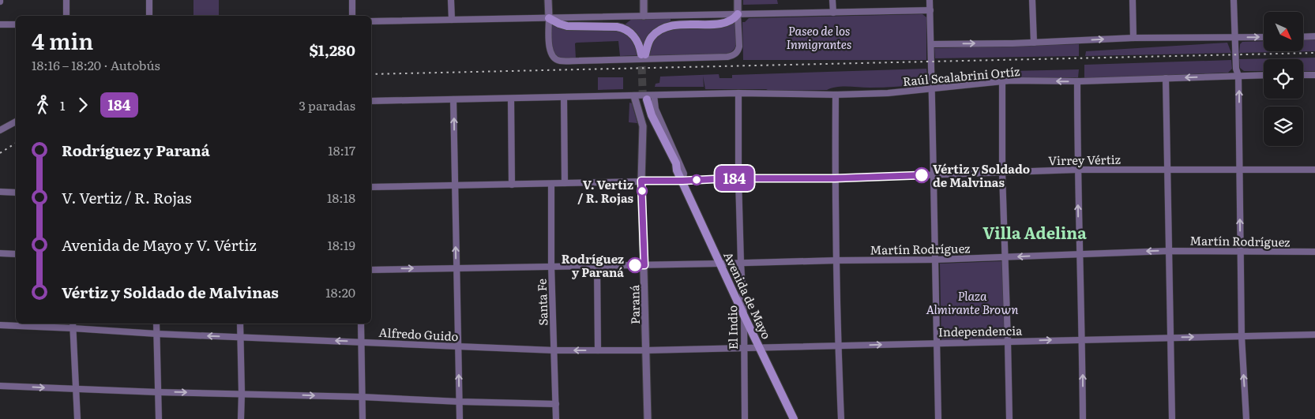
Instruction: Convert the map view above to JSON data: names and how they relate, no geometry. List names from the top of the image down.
{
  "streets": {
    "main road": ["Avenida de Mayo"],
    "street": [
      "Raúl Scalabrini Ortíz",
      "Virrey Vértiz",
      "Martín Rodríguez",
      "Santa Fe",
      "Paraná",
      "El Indio",
      "Independencia",
      "Alfredo Guido"
    ]
  },
  "crossings": [
    ["Raúl Scalabrini Ortíz", "Avenida de Mayo"],
    ["Raúl Scalabrini Ortíz", "Paraná"],
    ["Raúl Scalabrini Ortíz", "El Indio"],
    ["Virrey Vértiz", "Avenida de Mayo"],
    ["Virrey Vértiz", "Santa Fe"],
    ["Virrey Vértiz", "Paraná"],
    ["Virrey Vértiz", "El Indio"],
    ["Martín Rodríguez", "Avenida de Mayo"],
    ["Martín Rodríguez", "Santa Fe"],
    ["Martín Rodríguez", "Paraná"],
    ["Martín Rodríguez", "El Indio"],
    ["Avenida de Mayo", "El Indio"],
    ["Avenida de Mayo", "Independencia"],
    ["Santa Fe", "Alfredo Guido"],
    ["Paraná", "Independencia"],
    ["Paraná", "Alfredo Guido"],
    ["El Indio", "Independencia"],
    ["Independencia", "Alfredo Guido"]
  ],
  "one_way": ["Independencia", "Alfredo Guido"],
  "districts": ["Villa Adelina"],
  "parks": ["Paseo de los Inmigrantes", "Plaza Almirante Brown"],
  "places": ["Vértiz y Soldado de Malvinas", "V. Vertiz / R. Rojas", "Rodríguez y Paraná"],
  "lines": ["bus line 184"],
  "north": "bottom right",
  "page": {
    "on_map": "184",
    "heading": ["4 min", "18:16 – 18:20 · Autobús", "$1,280"],
    "legs": ["1", "184", "3 paradas"],
    "list": [
      {
        "name": "Rodríguez y Paraná",
        "value": "18:17"
      },
      {
        "name": "V. Vertiz / R. Rojas",
        "value": "18:18"
      },
      {
        "name": "Avenida de Mayo y V. Vértiz",
        "value": "18:19"
      },
      {
        "name": "Vértiz y Soldado de Malvinas",
        "value": "18:20"
      }
    ]
  }
}
